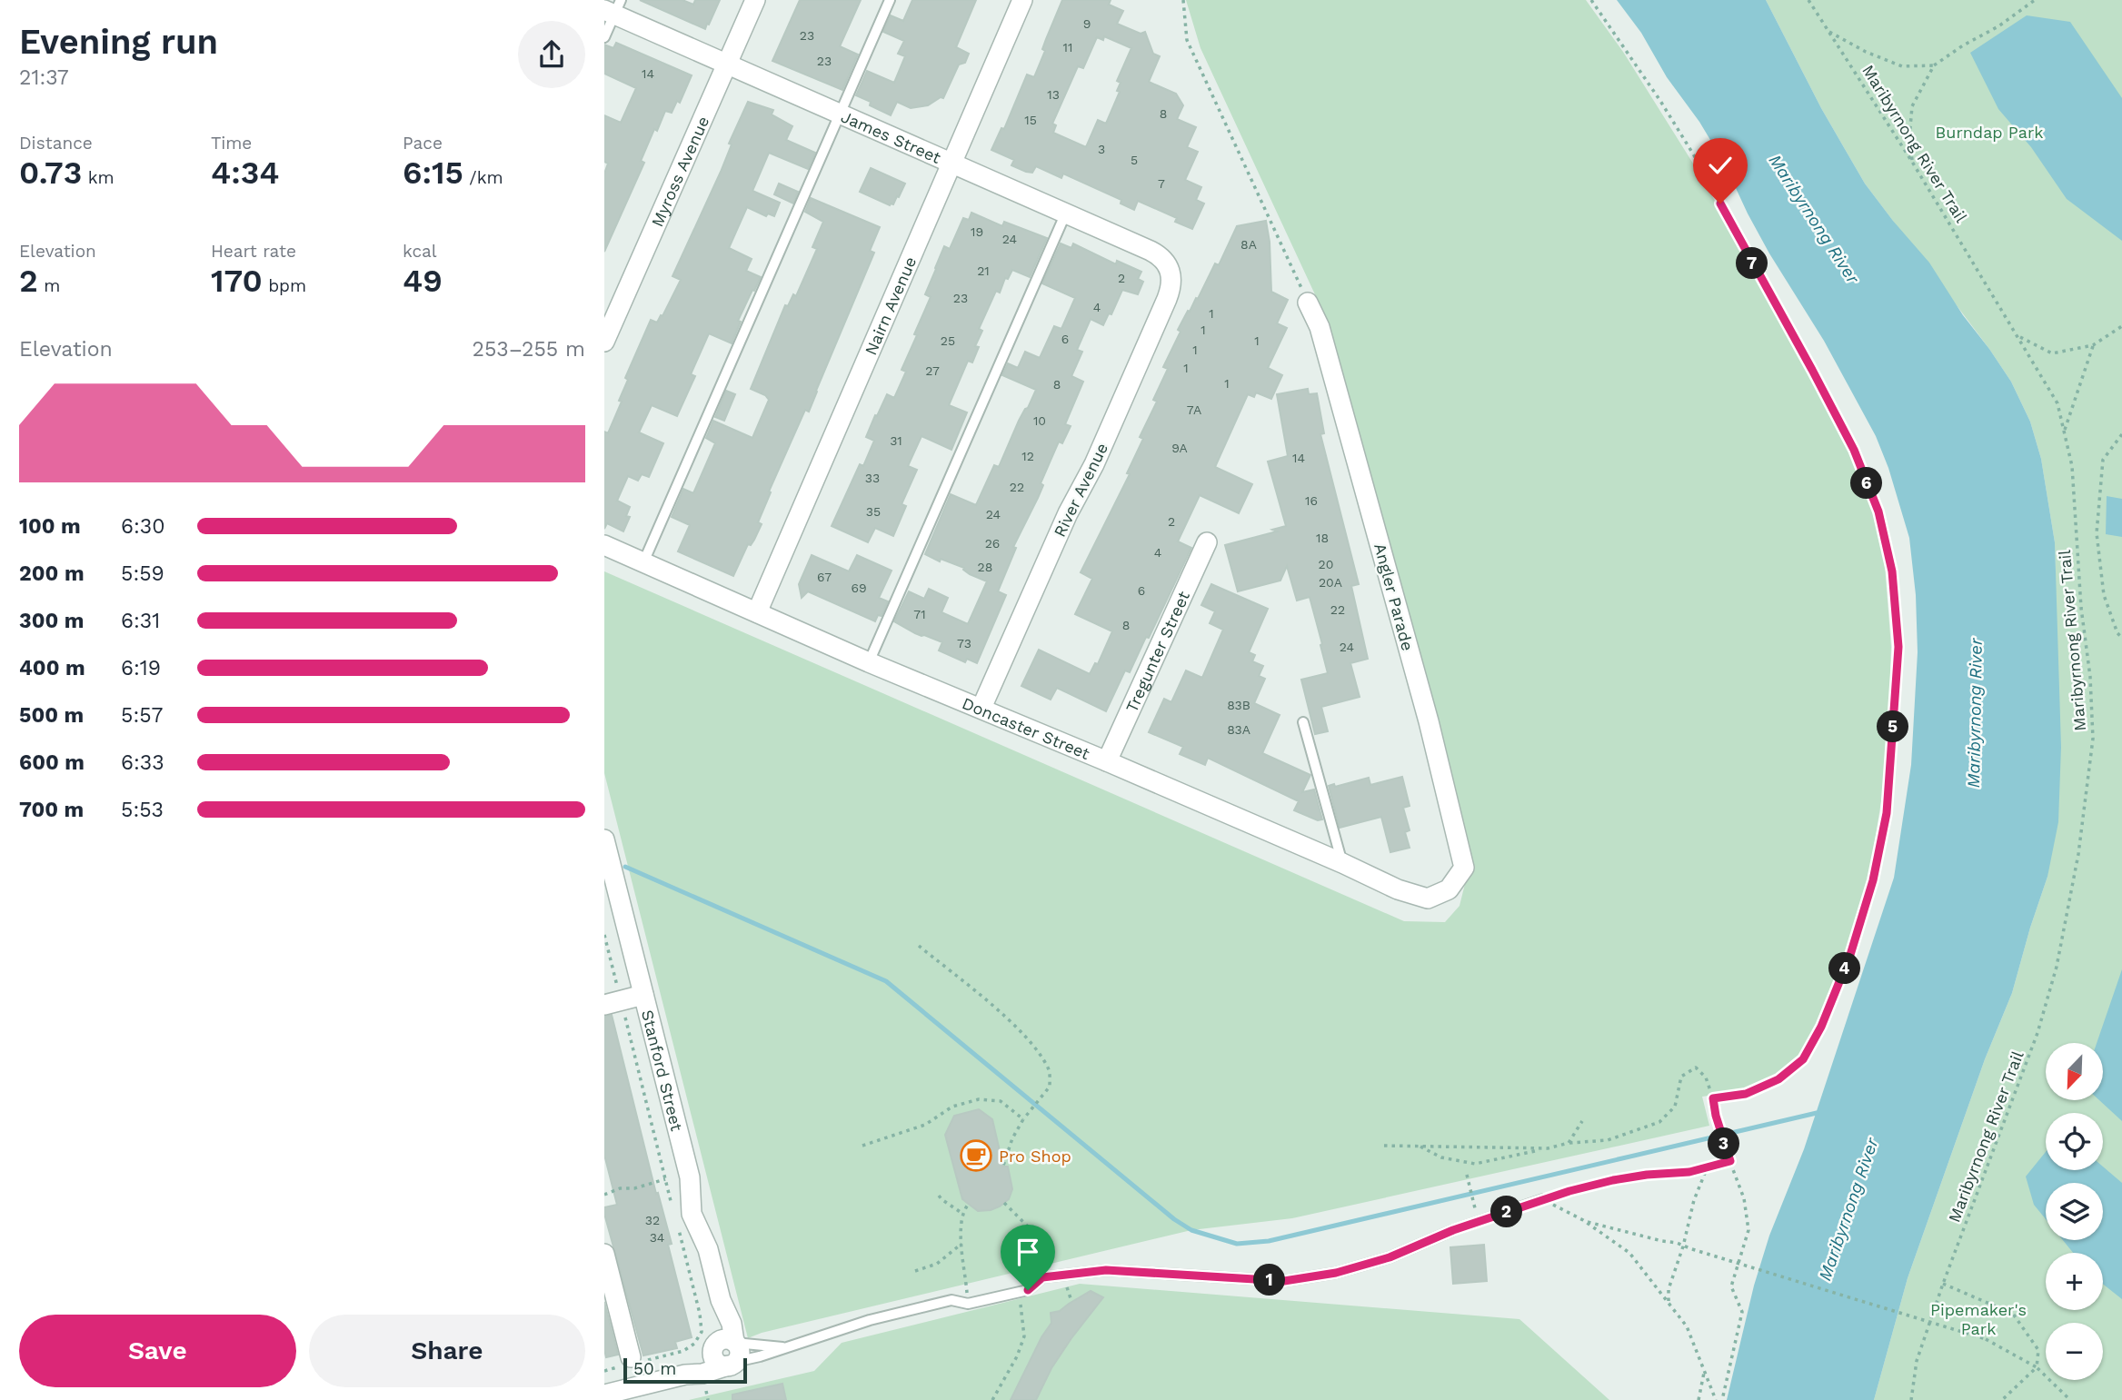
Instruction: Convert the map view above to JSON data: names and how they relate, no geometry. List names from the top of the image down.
{
  "streets": {
    "street": [
      "James Street",
      "Myross Avenue",
      "Nairn Avenue",
      "River Avenue",
      "Angler Parade",
      "Tregunter Street",
      "Doncaster Street",
      "Stanford Street"
    ],
    "path": ["Maribyrnong River Trail"]
  },
  "crossings": [
    ["James Street", "Myross Avenue"],
    ["James Street", "Nairn Avenue"],
    ["James Street", "River Avenue"],
    ["Nairn Avenue", "Doncaster Street"],
    ["River Avenue", "Doncaster Street"],
    ["Angler Parade", "Doncaster Street"],
    ["Tregunter Street", "Doncaster Street"]
  ],
  "water": ["Maribyrnong River"],
  "parks": ["Burndap Park", "Pipemaker's Park"],
  "places": {
    "cafe": ["Pro Shop"]
  },
  "house_numbers": [
    "9",
    "23",
    "11",
    "23",
    "14",
    "13",
    "8",
    "15",
    "3",
    "5",
    "7",
    "19",
    "24",
    "8A",
    "21",
    "2",
    "23",
    "4",
    "1",
    "1",
    "6",
    "25",
    "1",
    "1",
    "1",
    "27",
    "1",
    "8",
    "7A",
    "10",
    "31",
    "9A",
    "12",
    "14",
    "33",
    "22",
    "16",
    "35",
    "24",
    "2",
    "18",
    "26",
    "4",
    "20",
    "28",
    "67",
    "20A",
    "69",
    "6",
    "22",
    "71",
    "8",
    "73",
    "24",
    "83B",
    "83A",
    "32",
    "34"
  ],
  "scale_bar": "50 m",
  "north": "bottom left",
  "page": {
    "heading": ["Evening run", "21:37"],
    "stats": [
      ["Distance", "0.73 km"],
      ["Time", "4:34"],
      ["Pace", "6:15 /km"],
      ["Elevation", "2 m"],
      ["Heart rate", "170 bpm"],
      ["kcal", "49"]
    ],
    "pins": [
      "7",
      "6",
      "5",
      "4",
      "3",
      "2",
      "1"
    ],
    "chart": ["Elevation", "253–255 m"],
    "list": [
      {
        "name": "100 m",
        "note": "6:30"
      },
      {
        "name": "200 m",
        "note": "5:59"
      },
      {
        "name": "300 m",
        "note": "6:31"
      },
      {
        "name": "400 m",
        "note": "6:19"
      },
      {
        "name": "500 m",
        "note": "5:57"
      },
      {
        "name": "600 m",
        "note": "6:33"
      },
      {
        "name": "700 m",
        "note": "5:53"
      }
    ],
    "map_buttons": ["+", "−"],
    "buttons": ["Save", "Share"],
    "scale": "50 m"
  }
}
